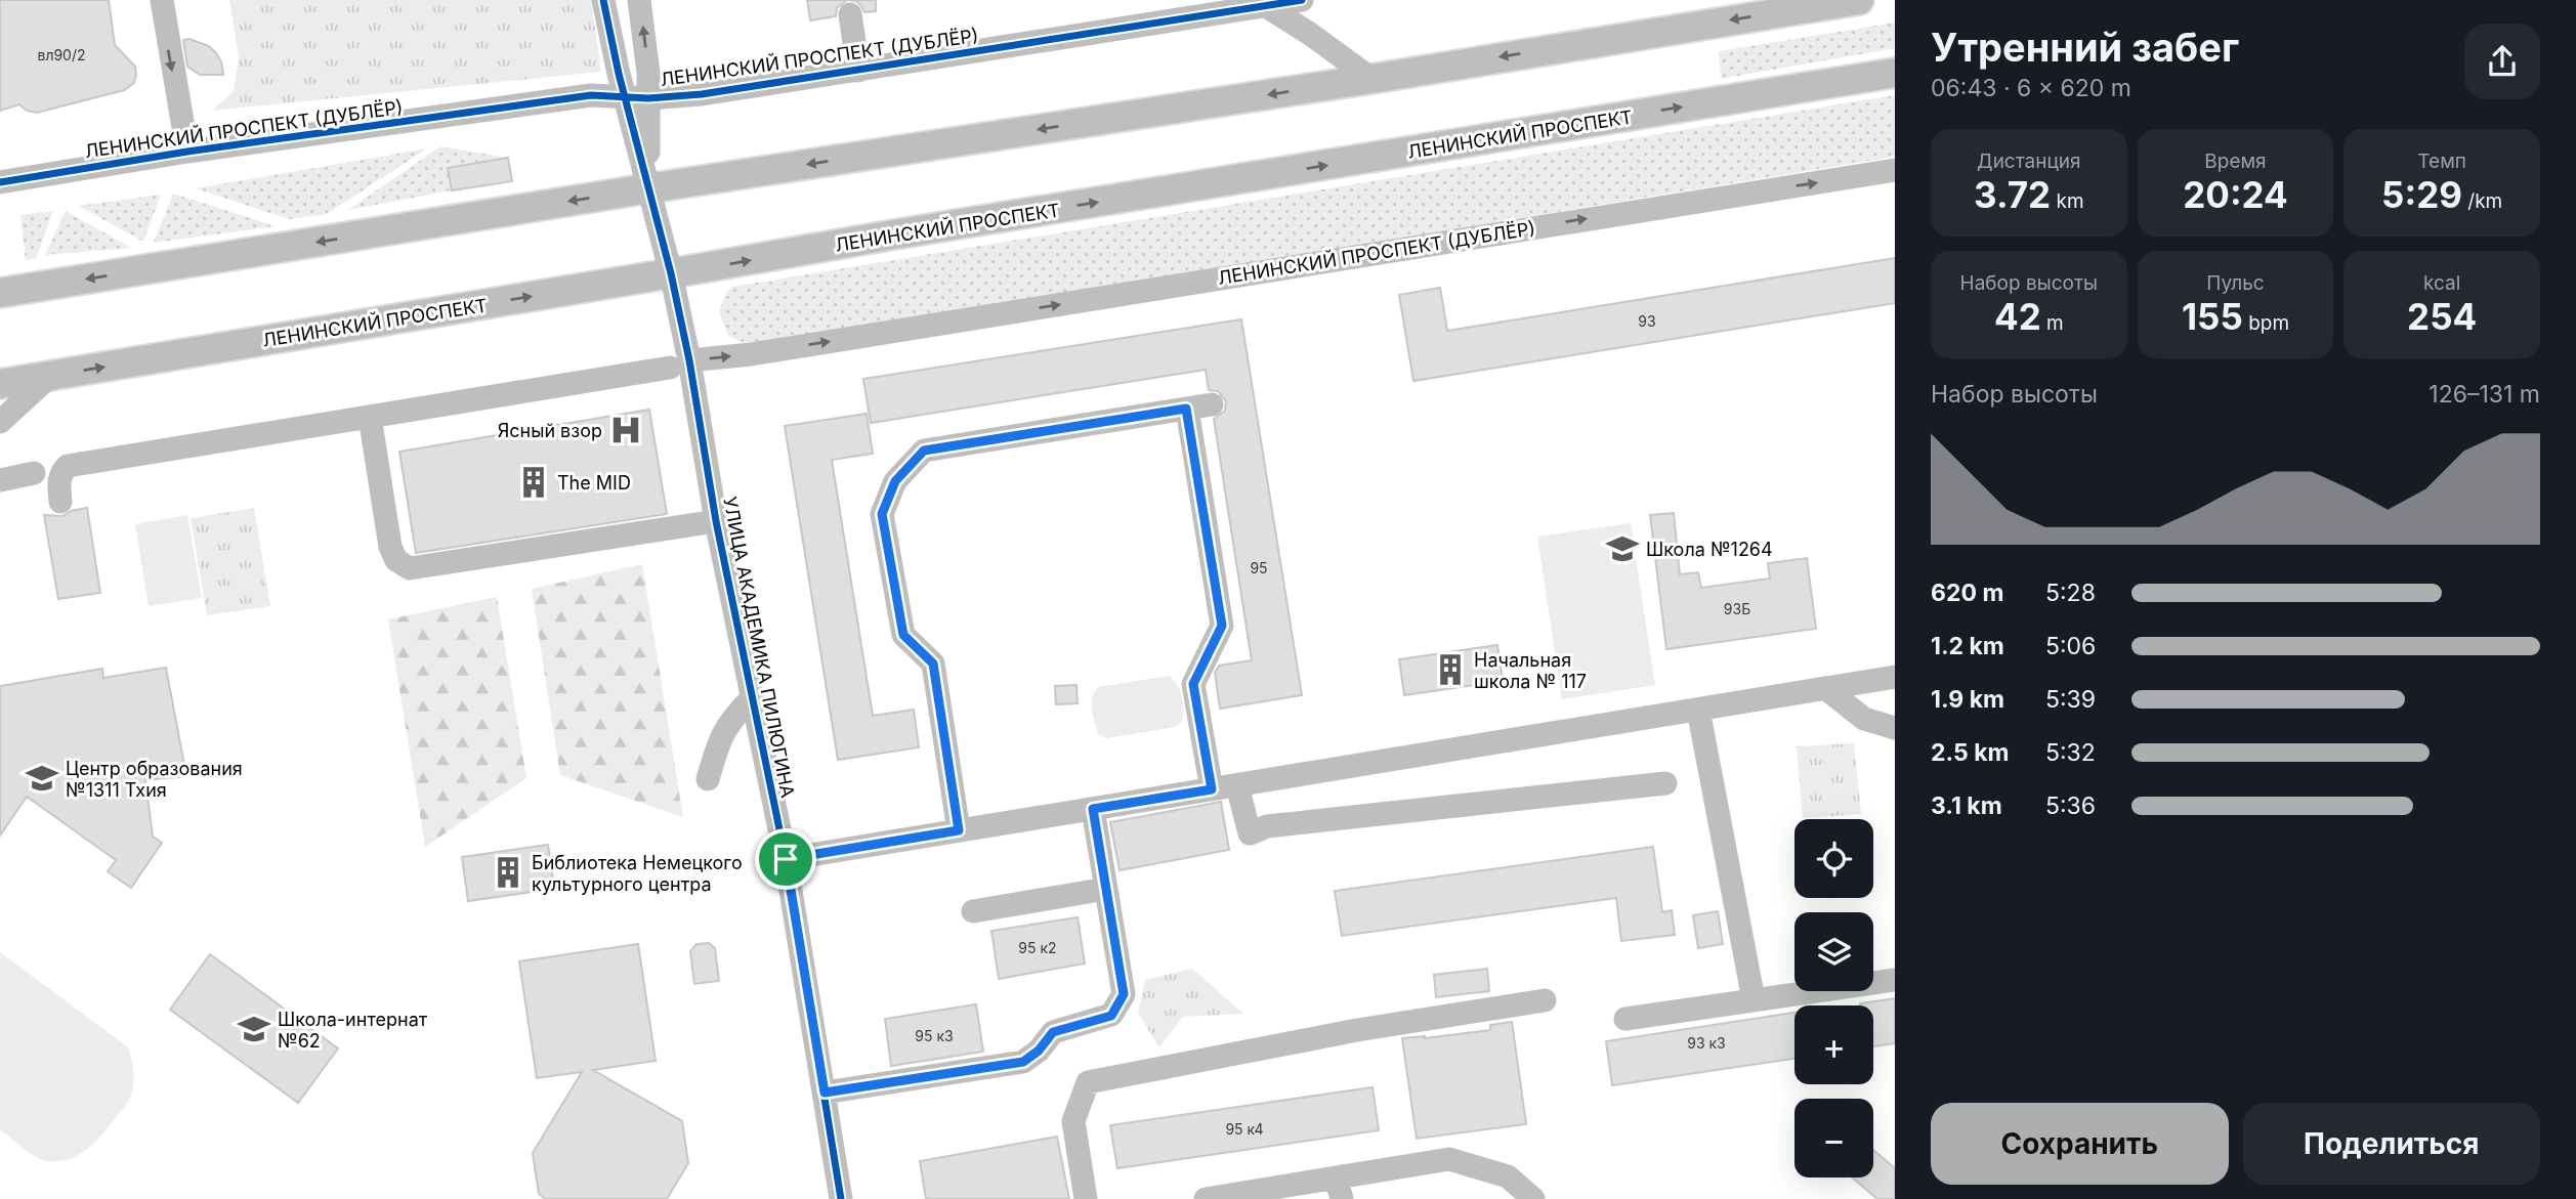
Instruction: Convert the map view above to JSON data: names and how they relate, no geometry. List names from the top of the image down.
{
  "streets": {
    "main road": ["ЛЕНИНСКИЙ ПРОСПЕКТ"],
    "street": ["ЛЕНИНСКИЙ ПРОСПЕКТ (ДУБЛЁР)", "УЛИЦА АКАДЕМИКА ПИЛЮГИНА"]
  },
  "crossings": [
    ["ЛЕНИНСКИЙ ПРОСПЕКТ (ДУБЛЁР)", "УЛИЦА АКАДЕМИКА ПИЛЮГИНА"],
    ["ЛЕНИНСКИЙ ПРОСПЕКТ", "УЛИЦА АКАДЕМИКА ПИЛЮГИНА"]
  ],
  "one_way": ["ЛЕНИНСКИЙ ПРОСПЕКТ (ДУБЛЁР)"],
  "places": {
    "hospital": ["Ясный взор"],
    "building": ["The MID", "Начальная школа № 117", "Библиотека Немецкого культурного центра"],
    "school or university": ["Школа №1264", "Центр образования №1311 Тхия", "Школа-интернат №62"]
  },
  "house_numbers": [
    "вл90/2",
    "93",
    "95",
    "93Б",
    "95 к2",
    "95 к3",
    "93 к3",
    "95 к4"
  ],
  "page": {
    "heading": ["Утренний забег", "06:43 · 6 × 620 m"],
    "stats": [
      ["Дистанция", "3.72 km"],
      ["Время", "20:24"],
      ["Темп", "5:29 /km"],
      ["Набор высоты", "42 m"],
      ["Пульс", "155 bpm"],
      ["kcal", "254"]
    ],
    "chart": ["Набор высоты", "126–131 m"],
    "list": [
      {
        "name": "620 m",
        "note": "5:28"
      },
      {
        "name": "1.2 km",
        "note": "5:06"
      },
      {
        "name": "1.9 km",
        "note": "5:39"
      },
      {
        "name": "2.5 km",
        "note": "5:32"
      },
      {
        "name": "3.1 km",
        "note": "5:36"
      }
    ],
    "map_buttons": ["+", "−"],
    "buttons": ["Сохранить", "Поделиться"]
  }
}
